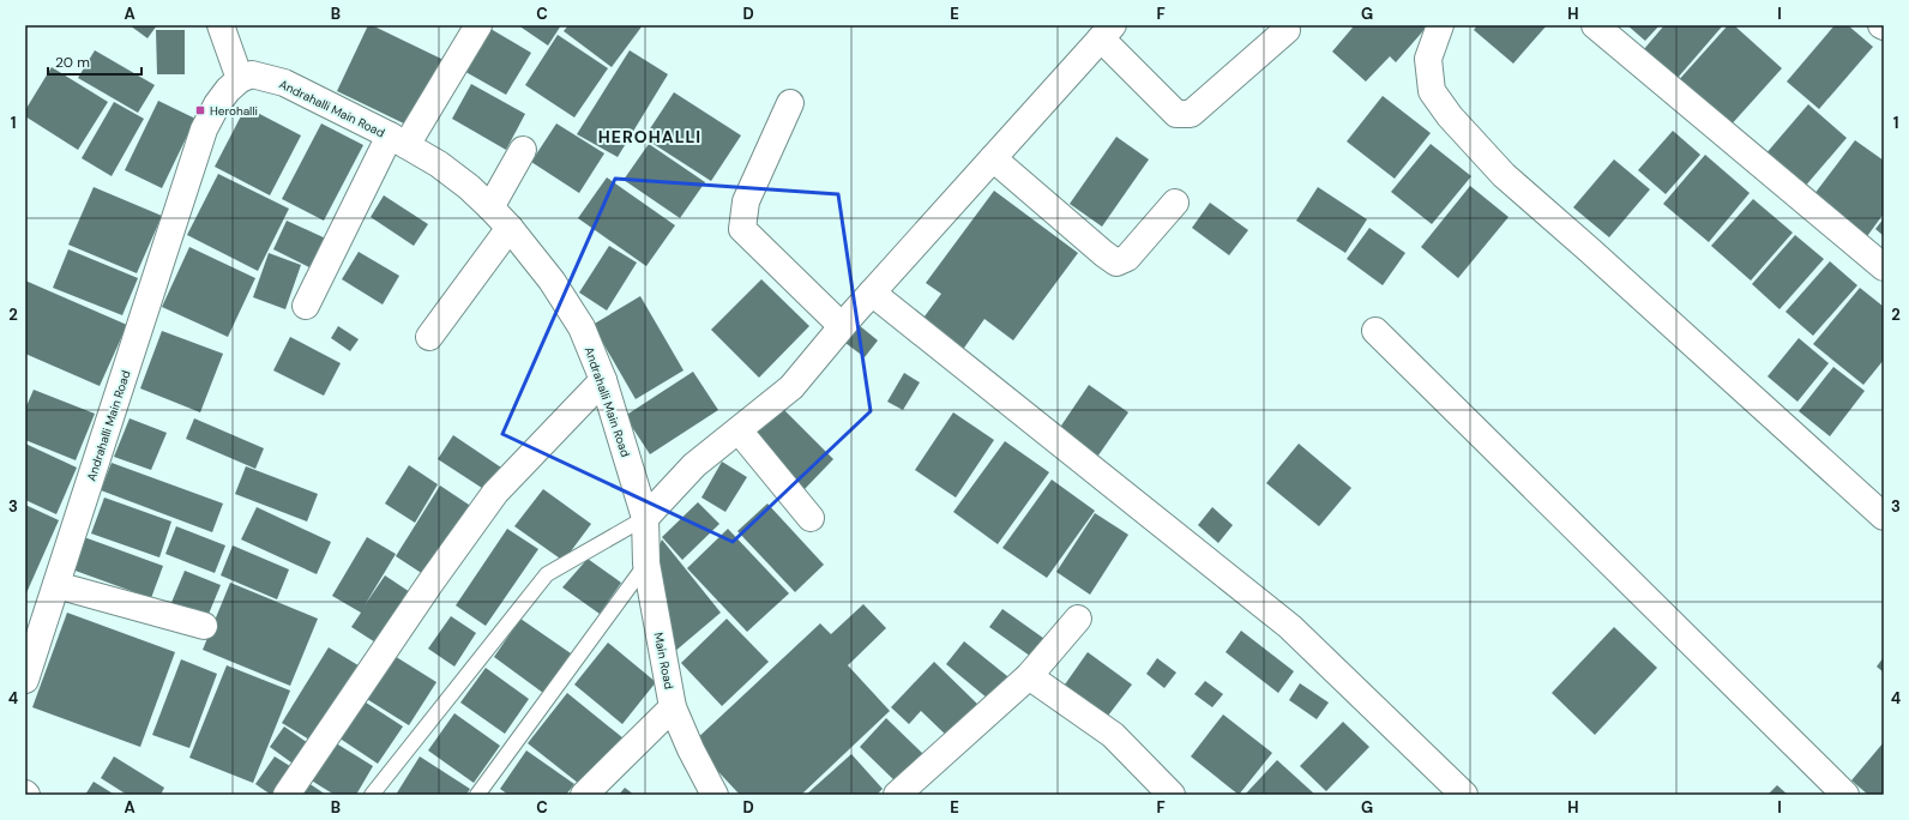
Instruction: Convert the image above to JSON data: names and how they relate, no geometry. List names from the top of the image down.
{
  "streets": {
    "street": ["Andrahalli Main Road", "Main Road"]
  },
  "crossings": [
    ["Andrahalli Main Road", "Main Road"]
  ],
  "districts": ["HEROHALLI"],
  "places": {
    "transit": ["Herohalli"]
  },
  "scale_bar": "20 m",
  "grid": {
    "columns": [
      "A",
      "B",
      "C",
      "D",
      "E",
      "F",
      "G",
      "H",
      "I"
    ],
    "rows": [
      "1",
      "2",
      "3",
      "4"
    ]
  }
}
